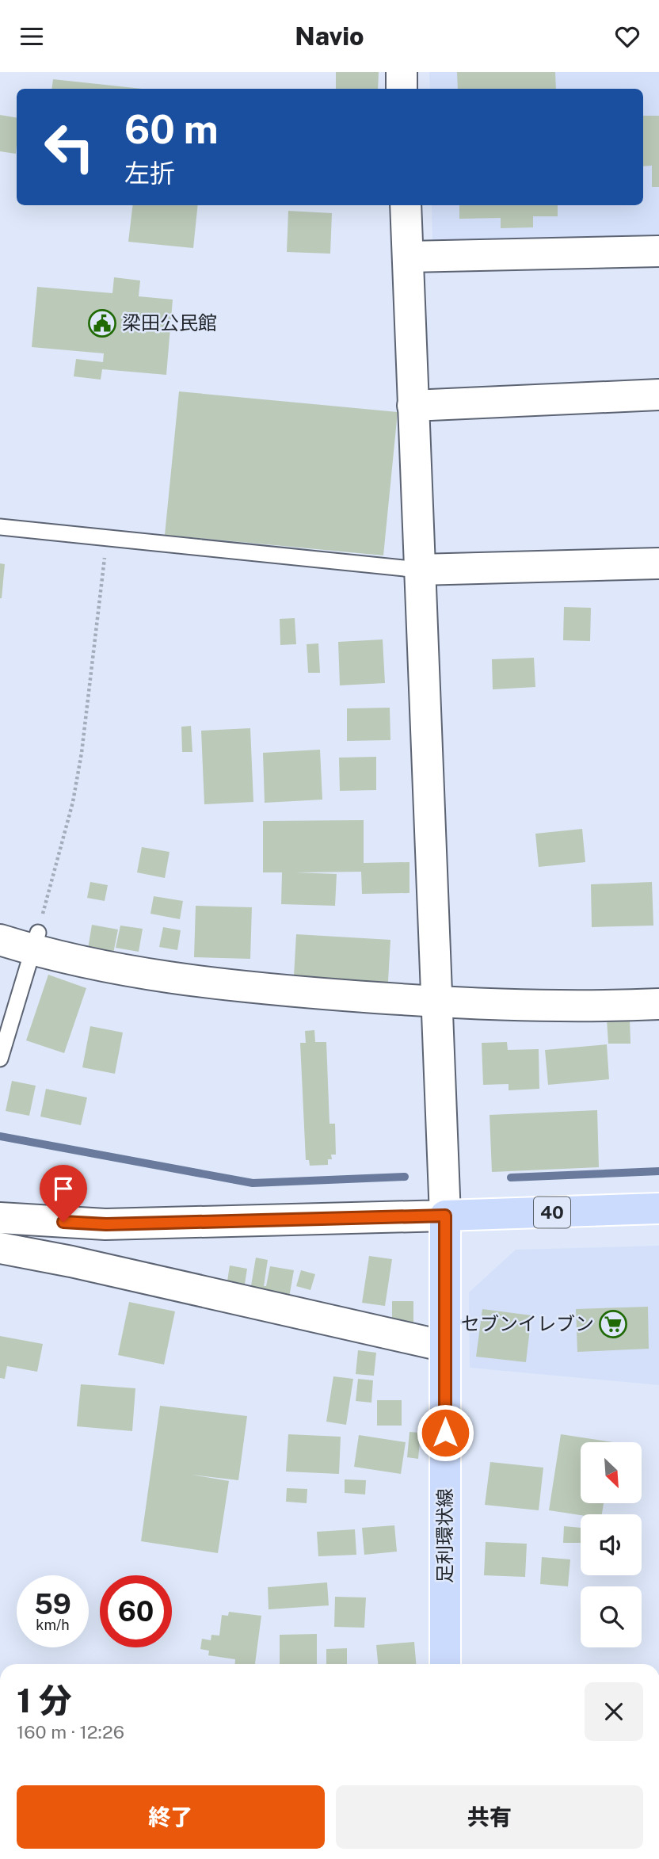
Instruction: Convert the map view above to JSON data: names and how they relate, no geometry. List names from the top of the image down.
{
  "streets": {
    "main road": ["40", "足利環状線"]
  },
  "crossings": [
    ["40", "足利環状線"]
  ],
  "places": {
    "public building": ["梁田公民館"],
    "supermarket": ["セブンイレブン"]
  },
  "north": "bottom right",
  "page": {
    "header": "Navio",
    "turn": ["60 m", "左折"],
    "speed": "59 km/h",
    "limit": "60",
    "heading": ["1 分", "160 m · 12:26"],
    "buttons": ["終了", "共有"]
  }
}
